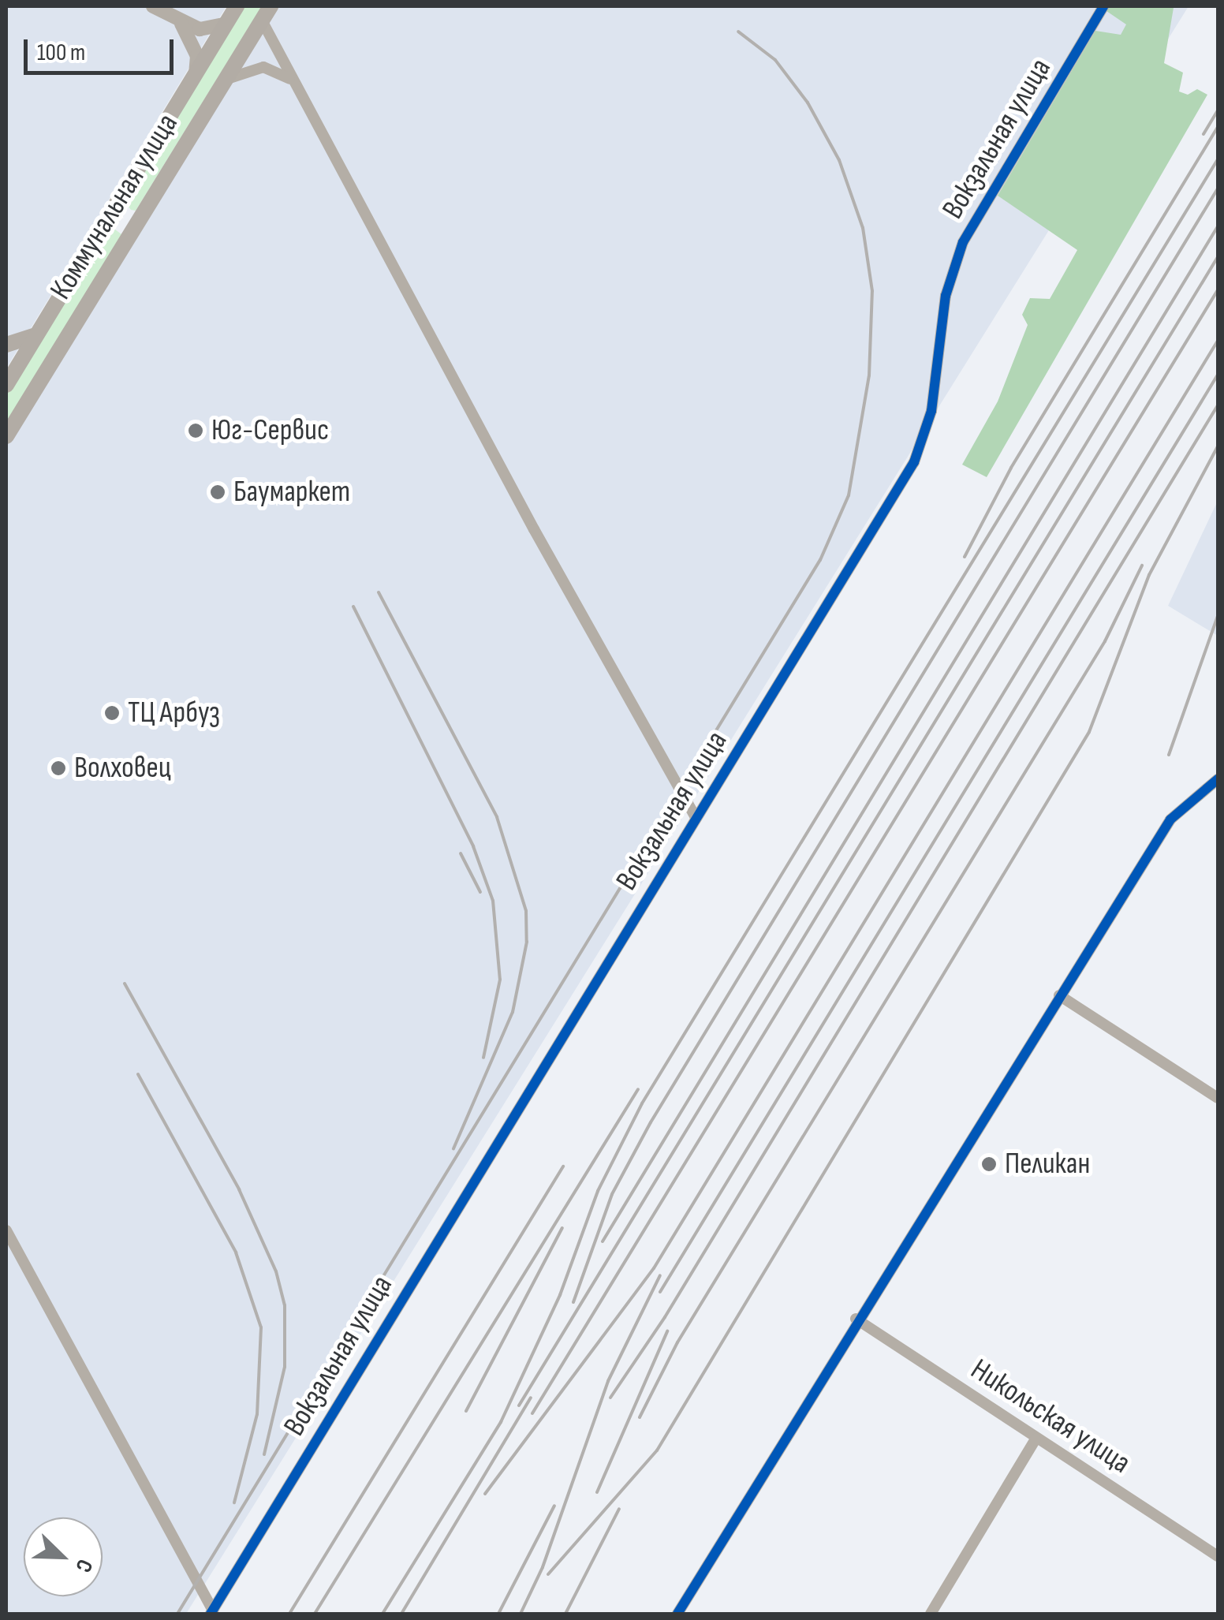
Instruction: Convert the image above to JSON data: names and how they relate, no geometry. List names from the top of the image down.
{
  "streets": {
    "main road": ["Коммунальная улица"],
    "street": ["Вокзальная улица", "Никольская улица"]
  },
  "places": [
    "Юг-Сервис",
    "Баумаркет",
    "ТЦ Арбуз",
    "Волховец",
    "Пеликан"
  ],
  "scale_bar": "100 m",
  "north": "bottom right"
}
